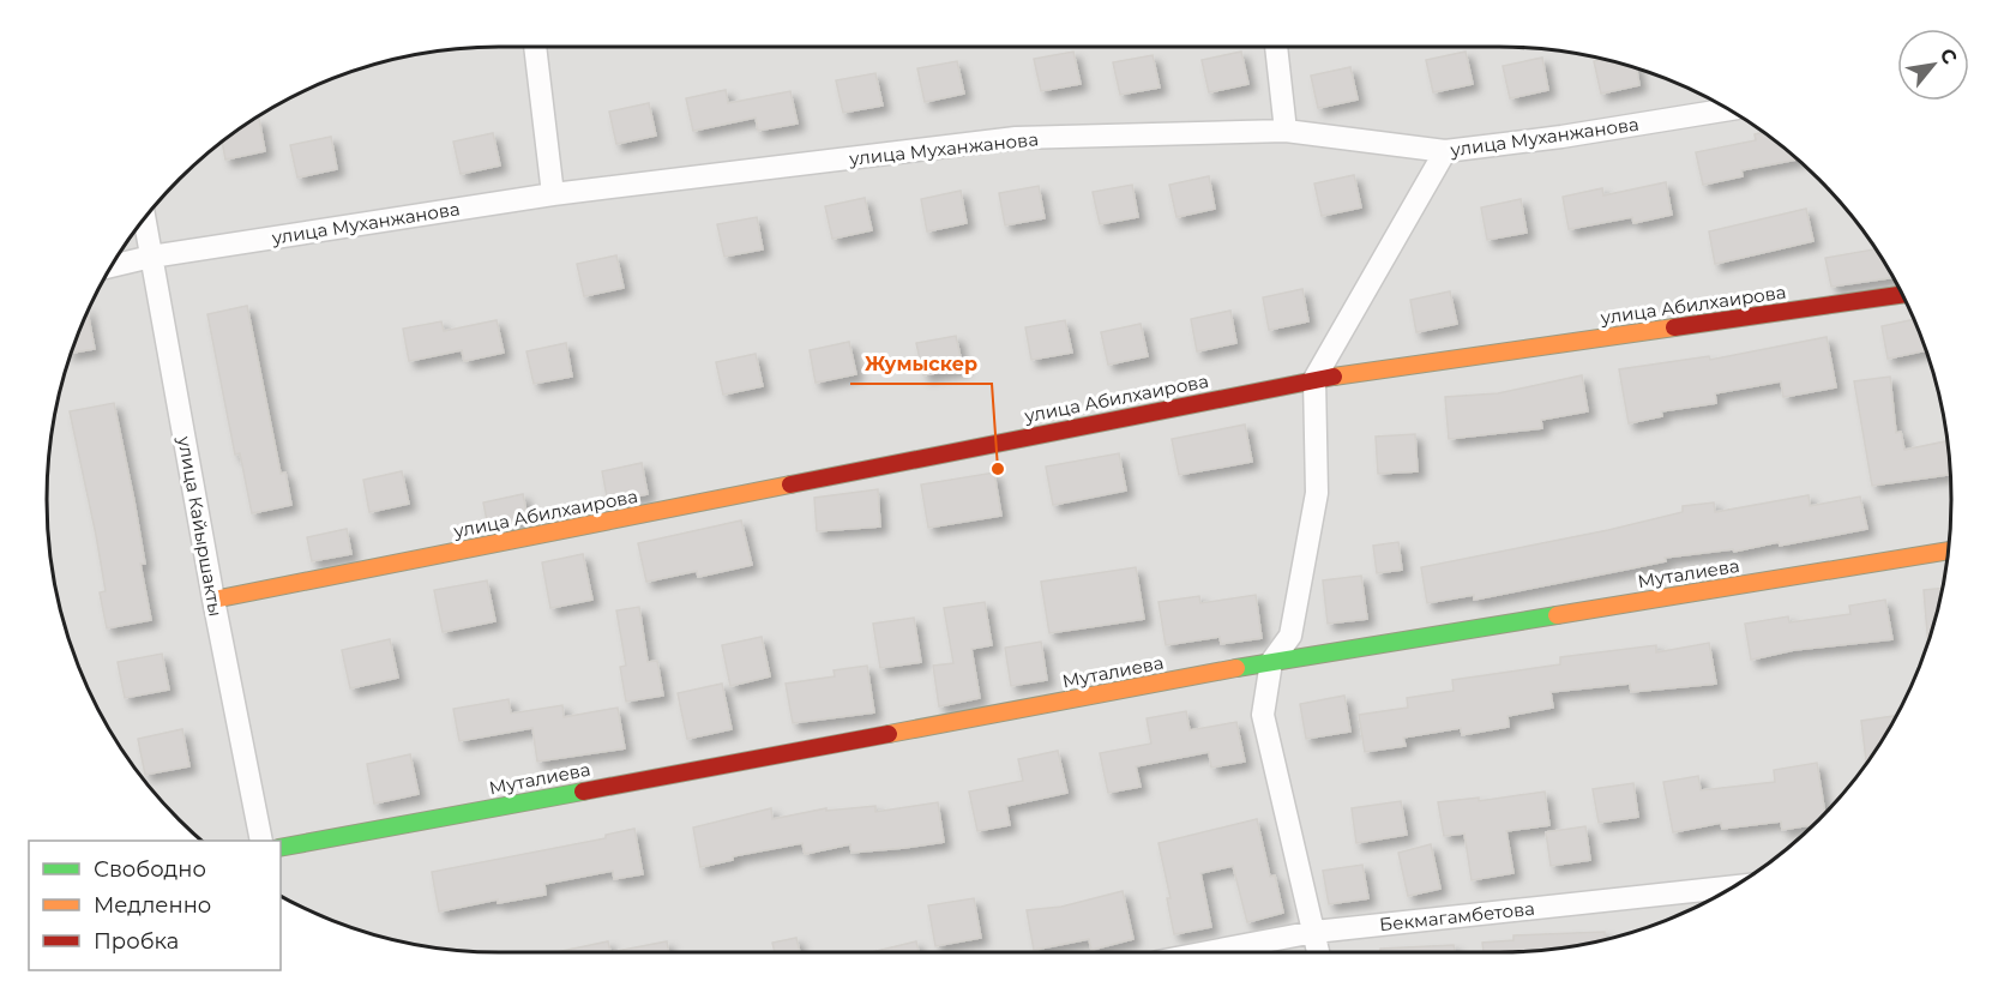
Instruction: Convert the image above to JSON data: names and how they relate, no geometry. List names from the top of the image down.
{
  "streets": {
    "street": [
      "улица Муханжанова",
      "улица Абилхаирова",
      "улица Кайыршакты",
      "Муталиева",
      "Бекмагамбетова"
    ]
  },
  "crossings": [
    ["улица Муханжанова", "улица Кайыршакты"],
    ["улица Абилхаирова", "улица Кайыршакты"]
  ],
  "places": ["Жумыскер"],
  "legend": ["Свободно", "Медленно", "Пробка"],
  "north": "top right"
}
